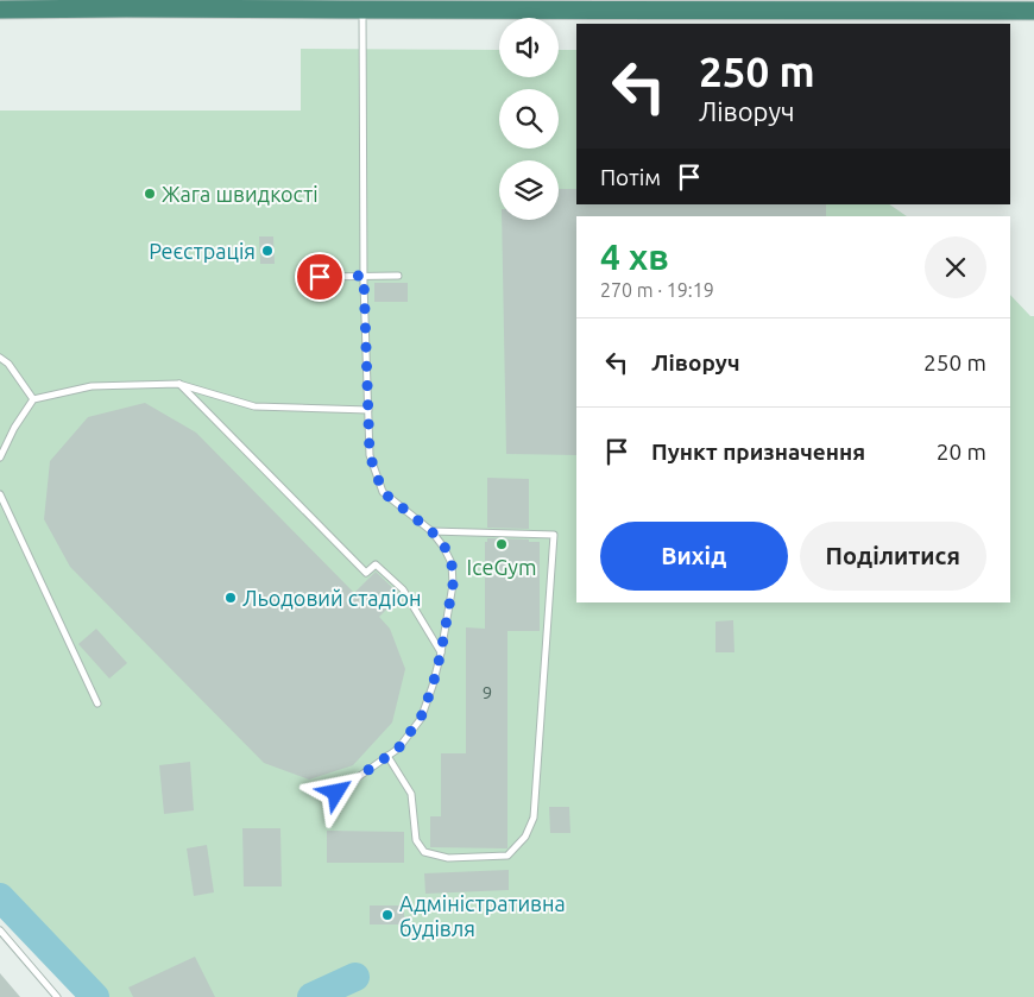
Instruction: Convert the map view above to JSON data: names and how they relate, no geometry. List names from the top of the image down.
{
  "places": [
    "Жага швидкості",
    "Реєстрація",
    "IceGym",
    "Льодовий стадіон",
    "Адміністративна будівля"
  ],
  "house_numbers": ["9"],
  "page": {
    "turn": ["250 m", "Ліворуч"],
    "then": "Потім",
    "heading": ["4 хв", "270 m · 19:19"],
    "list": [
      {
        "name": "Ліворуч",
        "value": "250 m"
      },
      {
        "name": "Пункт призначення",
        "value": "20 m"
      }
    ],
    "buttons": ["Вихід", "Поділитися"]
  }
}
